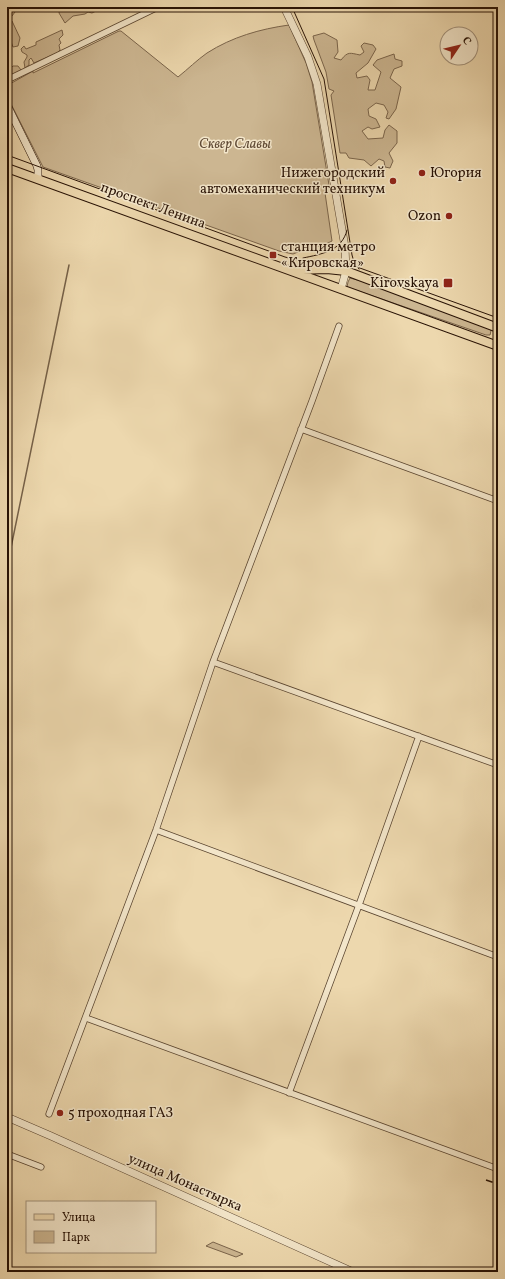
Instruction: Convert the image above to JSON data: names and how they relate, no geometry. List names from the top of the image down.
{
  "streets": {
    "main road": ["проспект Ленина"],
    "street": ["улица Монастырка"]
  },
  "parks": ["Сквер Славы"],
  "places": {
    "other": [
      "Югория",
      "Нижегородский автомеханический техникум",
      "Ozon",
      "5 проходная ГАЗ"
    ],
    "transit": ["станция метро «Кировская»", "Kirovskaya"]
  },
  "legend": ["Улица", "Парк"],
  "north": "top right"
}
